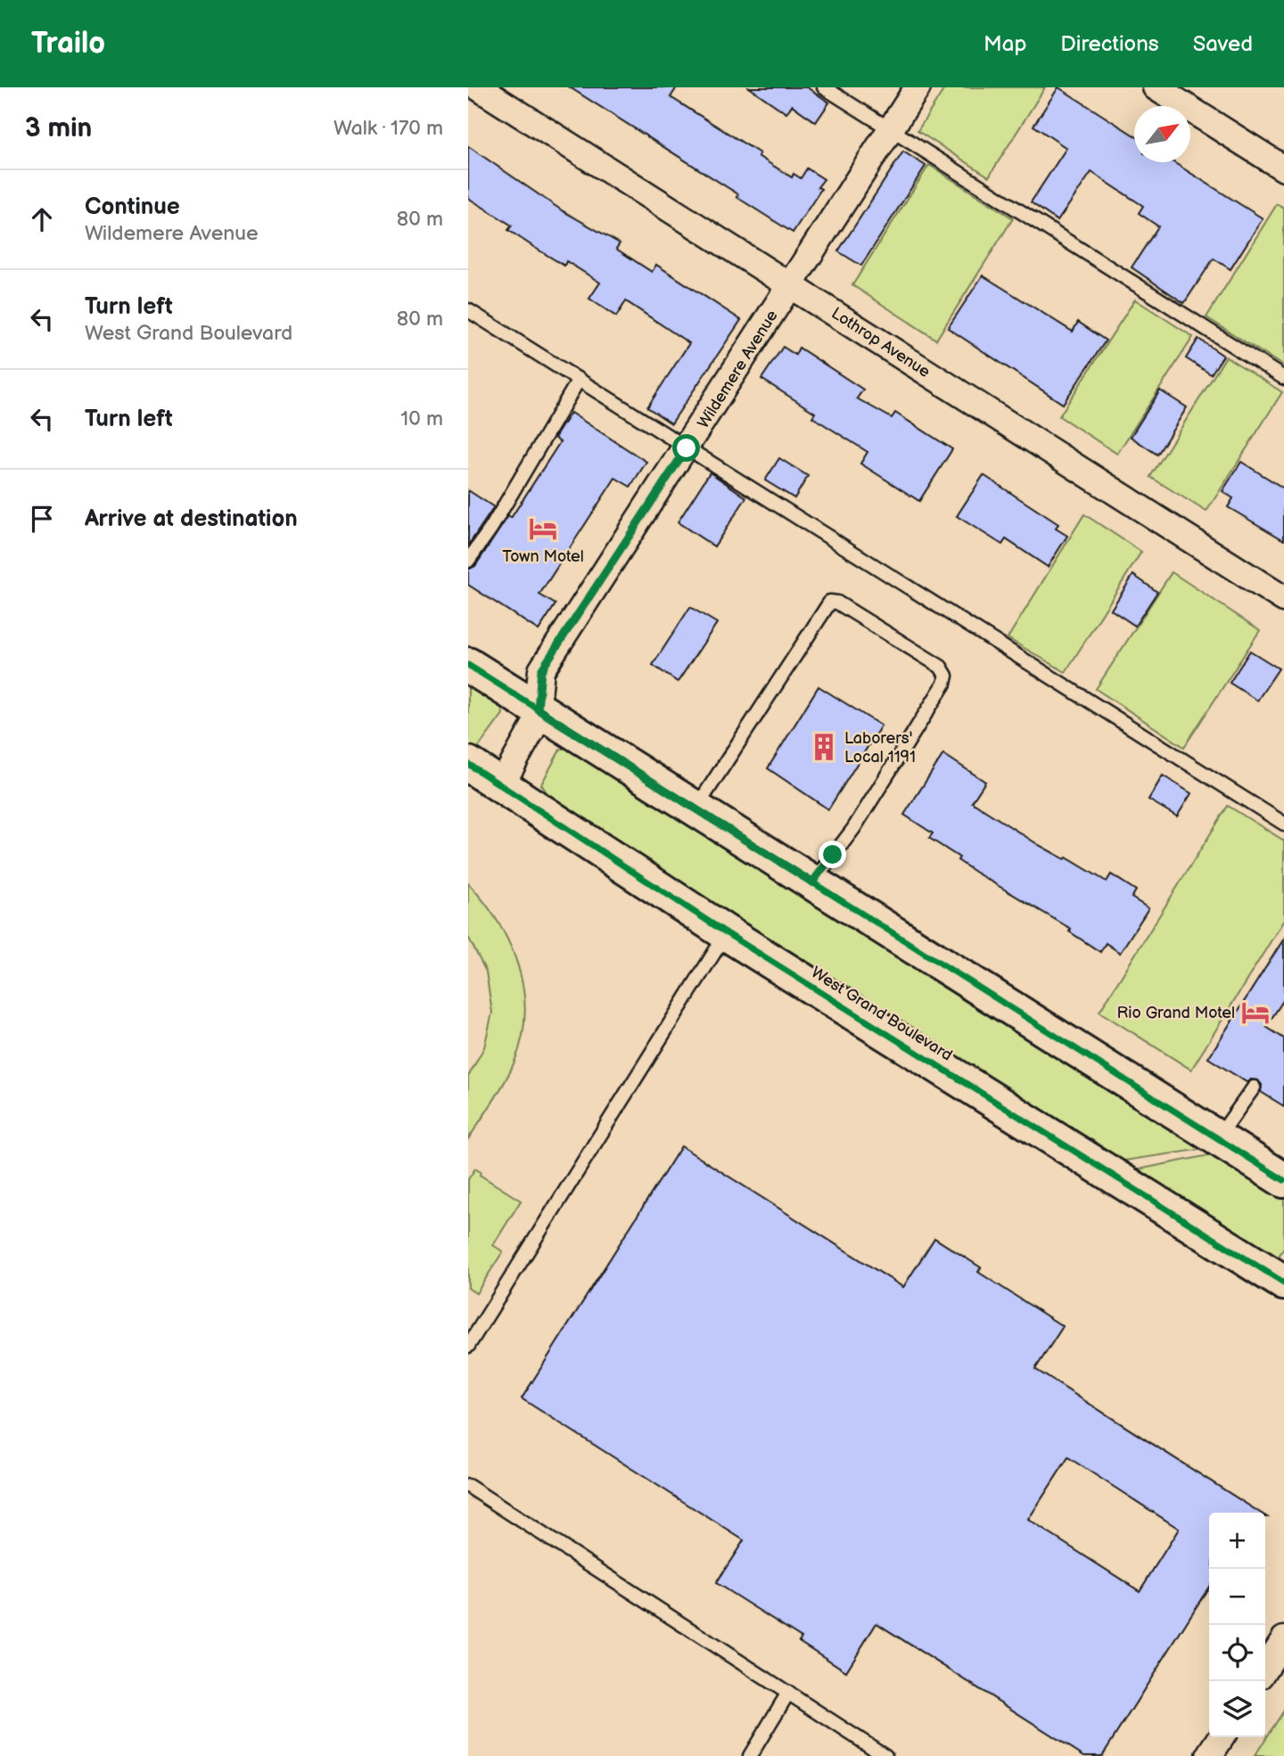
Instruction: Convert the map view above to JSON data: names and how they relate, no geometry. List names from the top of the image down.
{
  "streets": {
    "main road": ["West Grand Boulevard"],
    "street": ["Lothrop Avenue", "Wildemere Avenue"]
  },
  "crossings": [
    ["Lothrop Avenue", "Wildemere Avenue"],
    ["Wildemere Avenue", "West Grand Boulevard"]
  ],
  "places": {
    "hotel": ["Town Motel", "Rio Grand Motel"],
    "building": ["Laborers' Local 1191"]
  },
  "north": "top right",
  "page": {
    "header": "Trailo",
    "nav": ["Map", "Directions", "Saved"],
    "heading": ["3 min", "Walk · 170 m"],
    "list": [
      ["Continue", "Wildemere Avenue", "80 m"],
      ["Turn left", "West Grand Boulevard", "80 m"],
      ["Turn left", "10 m"],
      "Arrive at destination"
    ],
    "map_buttons": ["+", "−"]
  }
}
